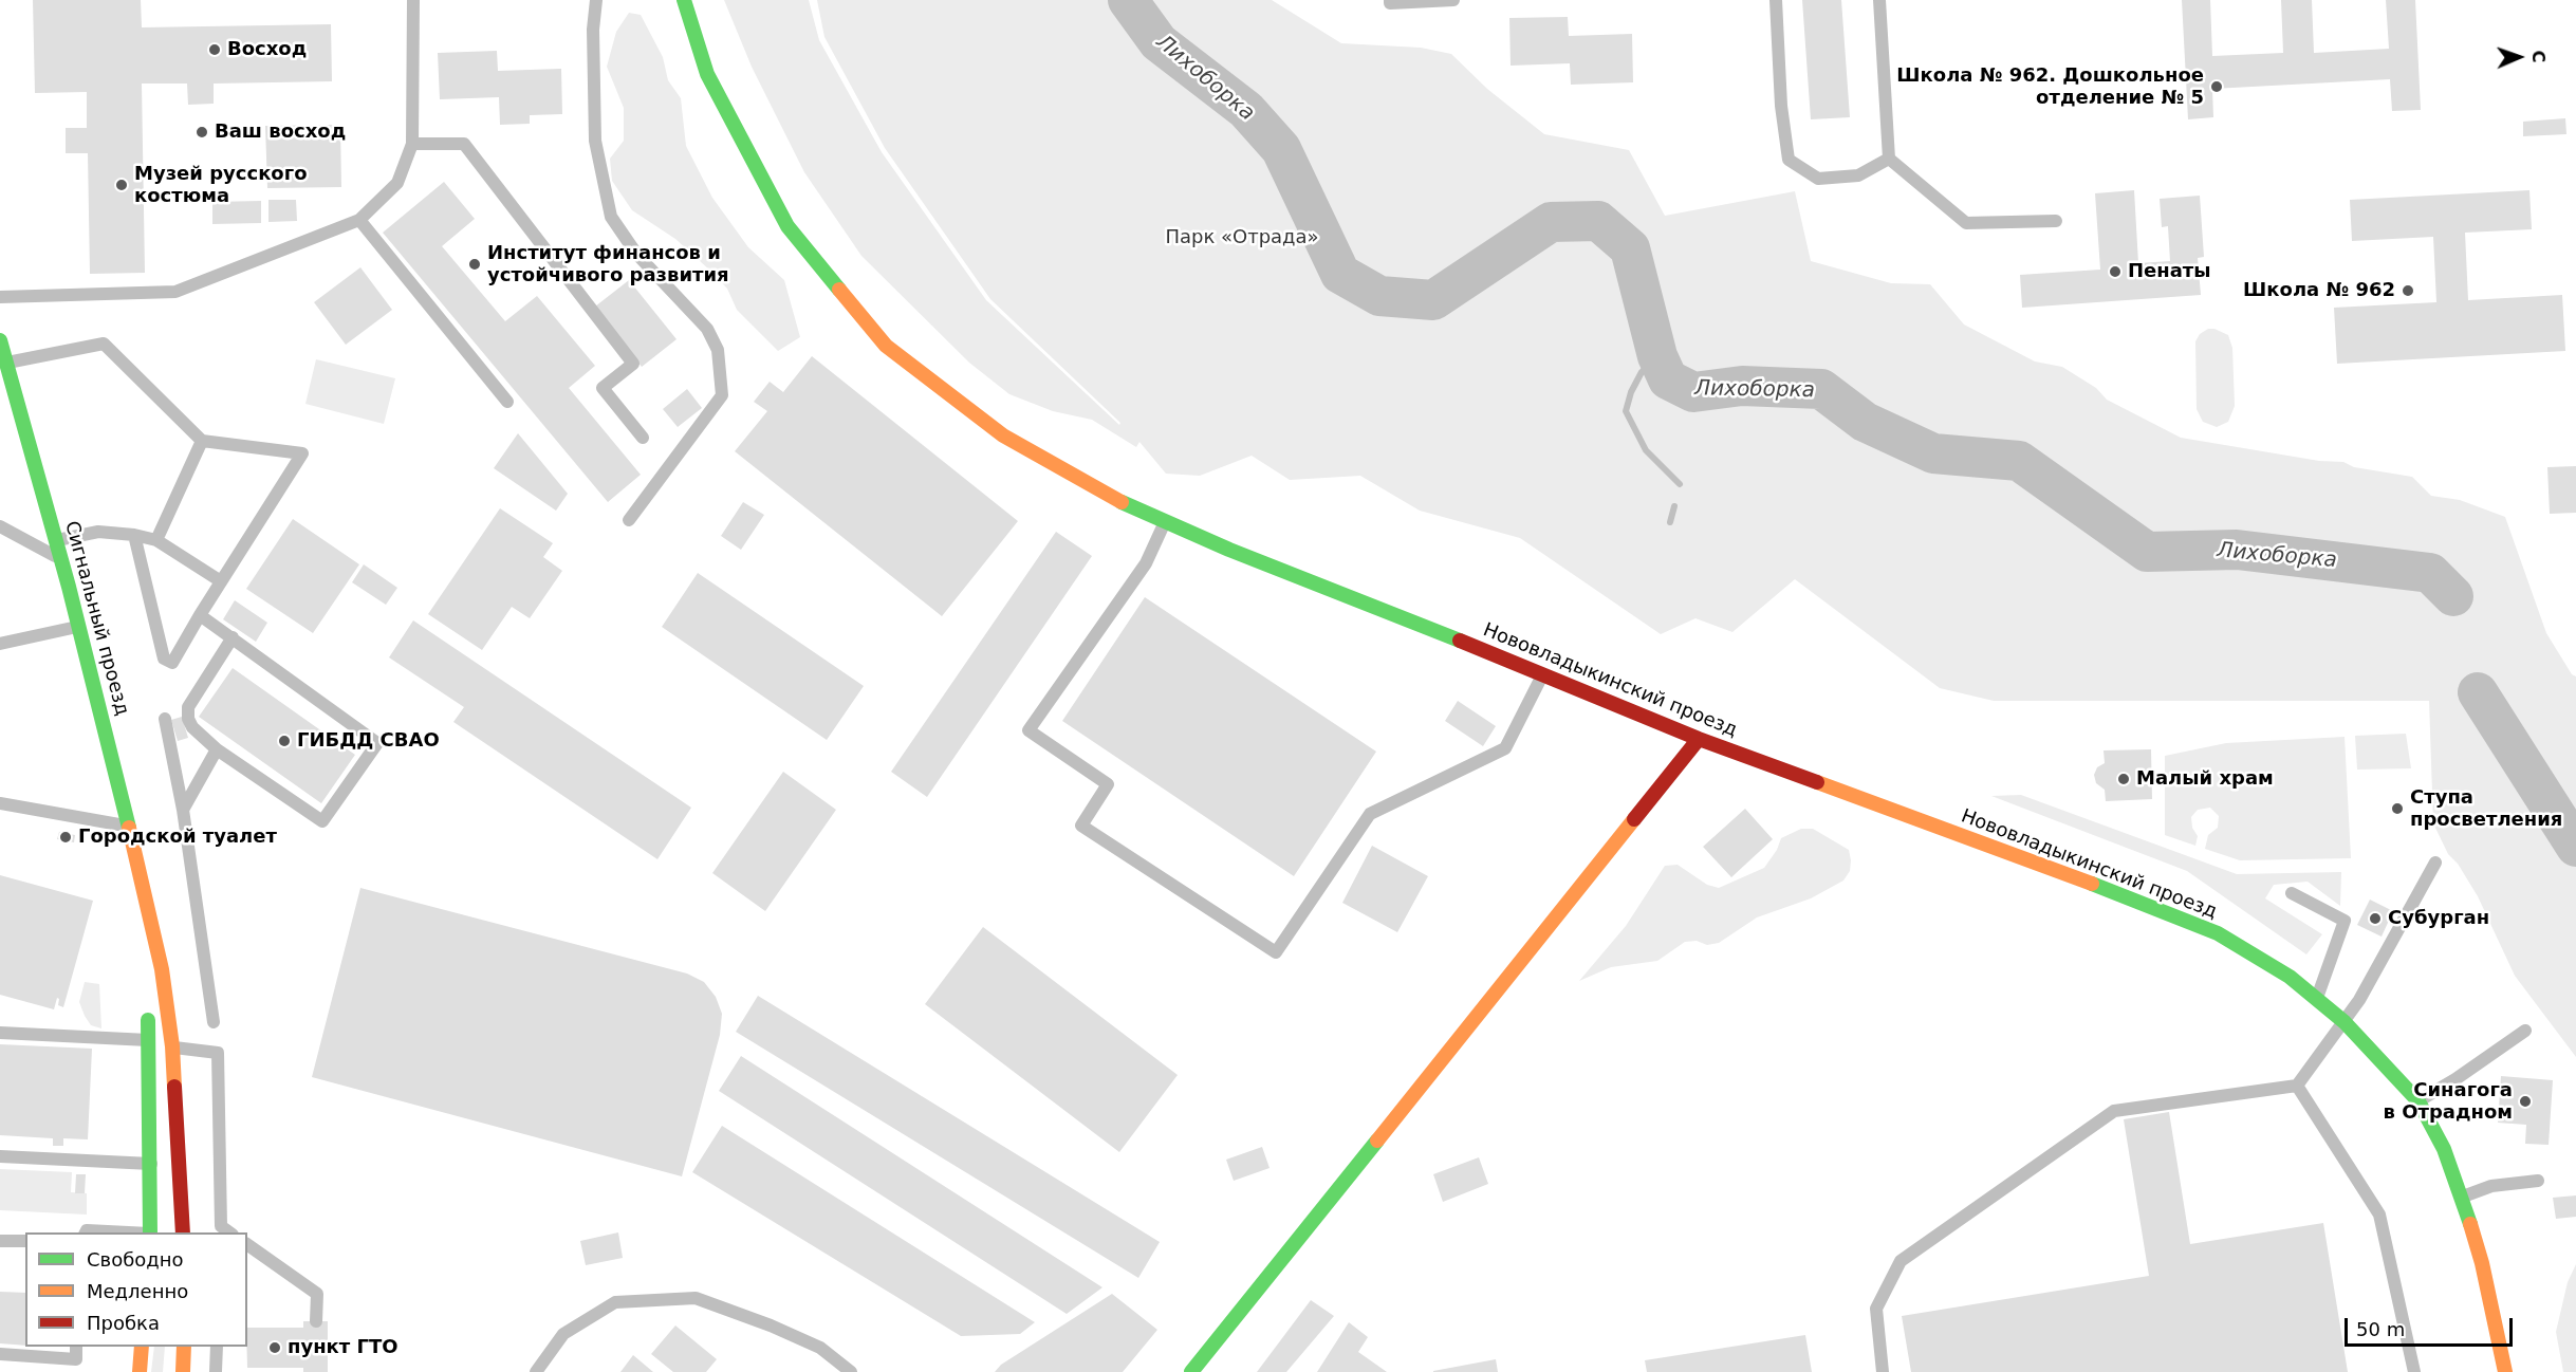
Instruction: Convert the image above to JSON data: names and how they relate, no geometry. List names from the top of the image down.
{
  "streets": {
    "street": ["Сигнальный проезд", "Нововладыкинский проезд"]
  },
  "water": ["Лихоборка"],
  "parks": ["Парк «Отрада»"],
  "places": [
    "Восход",
    "Школа № 962. Дошкольное отделение № 5",
    "Ваш восход",
    "Музей русского костюма",
    "Институт финансов и устойчивого развития",
    "Пенаты",
    "Школа № 962",
    "ГИБДД СВАО",
    "Малый храм",
    "Ступа просветления",
    "Городской туалет",
    "Субурган",
    "Синагога в Отрадном",
    "пункт ГТО"
  ],
  "legend": ["Свободно", "Медленно", "Пробка"],
  "scale_bar": "50 m",
  "north": "right"
}
